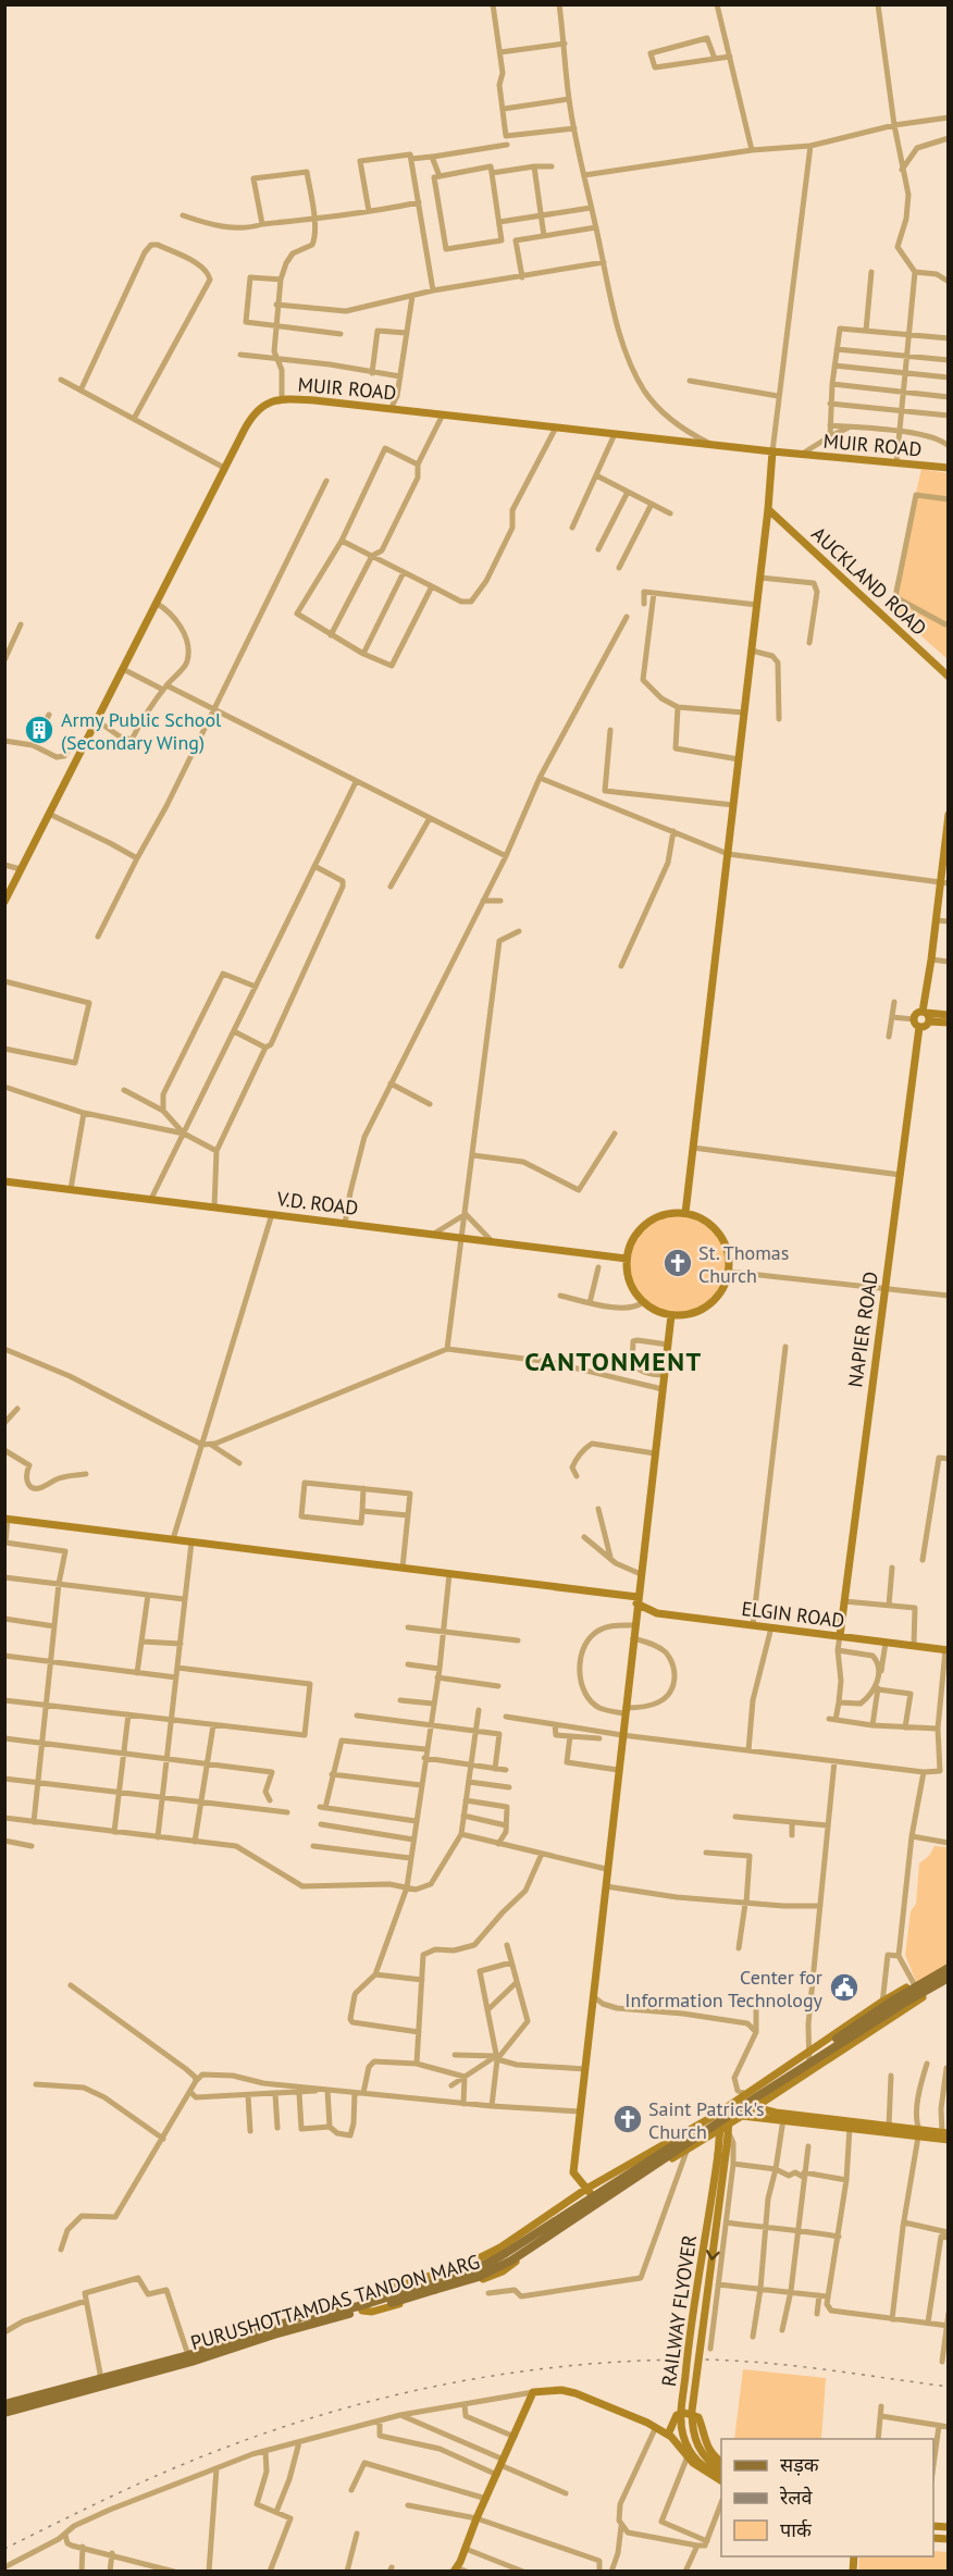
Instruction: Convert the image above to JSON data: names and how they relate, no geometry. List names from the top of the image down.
{
  "streets": {
    "main road": ["PURUSHOTTAMDAS TANDON MARG"],
    "street": [
      "MUIR ROAD",
      "AUCKLAND ROAD",
      "V.D. ROAD",
      "NAPIER ROAD",
      "ELGIN ROAD",
      "RAILWAY FLYOVER"
    ]
  },
  "crossings": [
    ["NAPIER ROAD", "ELGIN ROAD"],
    ["PURUSHOTTAMDAS TANDON MARG", "RAILWAY FLYOVER"]
  ],
  "districts": ["CANTONMENT"],
  "places": {
    "building": ["Army Public School (Secondary Wing)"],
    "church": ["St. Thomas Church", "Saint Patrick's Church"],
    "public building": ["Center for Information Technology"]
  },
  "legend": ["सड़क", "रेलवे", "पार्क"]
}
